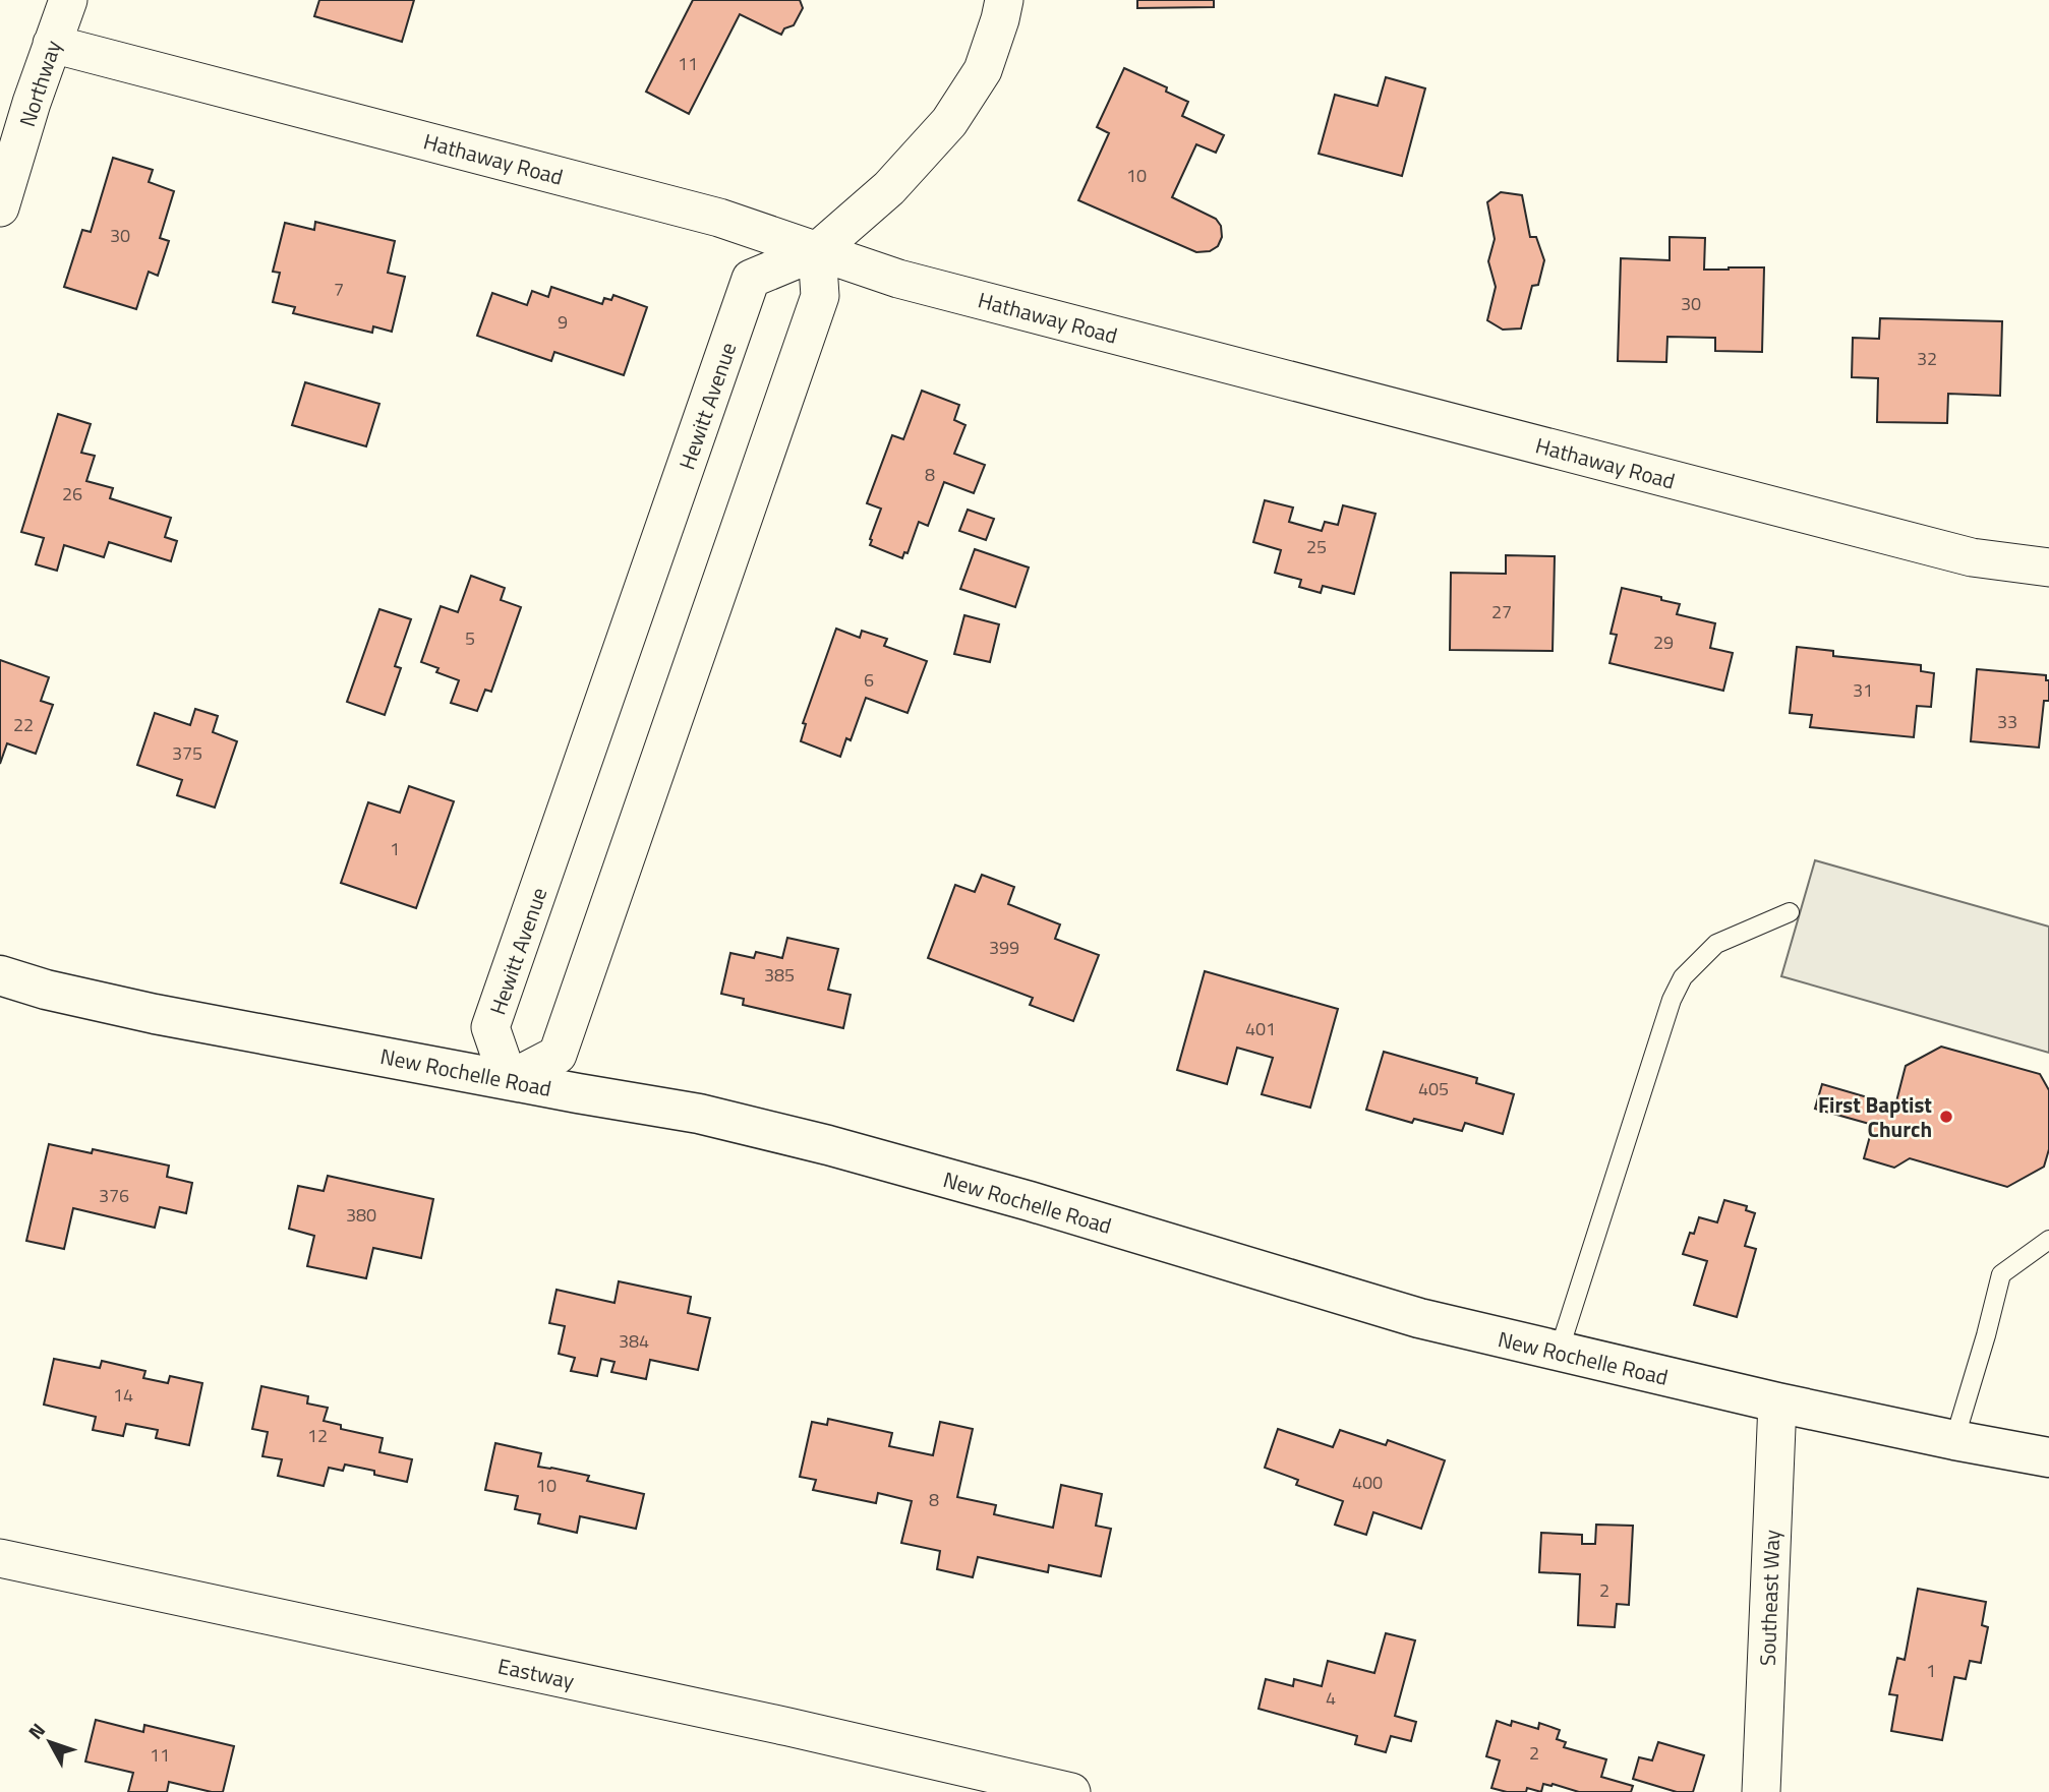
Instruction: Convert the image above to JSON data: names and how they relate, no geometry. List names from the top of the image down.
{
  "streets": {
    "main road": ["New Rochelle Road"],
    "street": [
      "Northway",
      "Hathaway Road",
      "Hewitt Avenue",
      "Southeast Way",
      "Eastway"
    ]
  },
  "crossings": [
    ["Northway", "Hathaway Road"],
    ["Hathaway Road", "Hewitt Avenue"],
    ["Hewitt Avenue", "New Rochelle Road"],
    ["New Rochelle Road", "Southeast Way"]
  ],
  "places": ["First Baptist Church"],
  "house_numbers": [
    "11",
    "10",
    "30",
    "7",
    "30",
    "9",
    "32",
    "8",
    "26",
    "25",
    "27",
    "5",
    "29",
    "6",
    "31",
    "33",
    "22",
    "375",
    "1",
    "399",
    "385",
    "401",
    "405",
    "376",
    "380",
    "384",
    "14",
    "12",
    "400",
    "10",
    "8",
    "2",
    "1",
    "4",
    "2",
    "11"
  ],
  "north": "top left"
}
